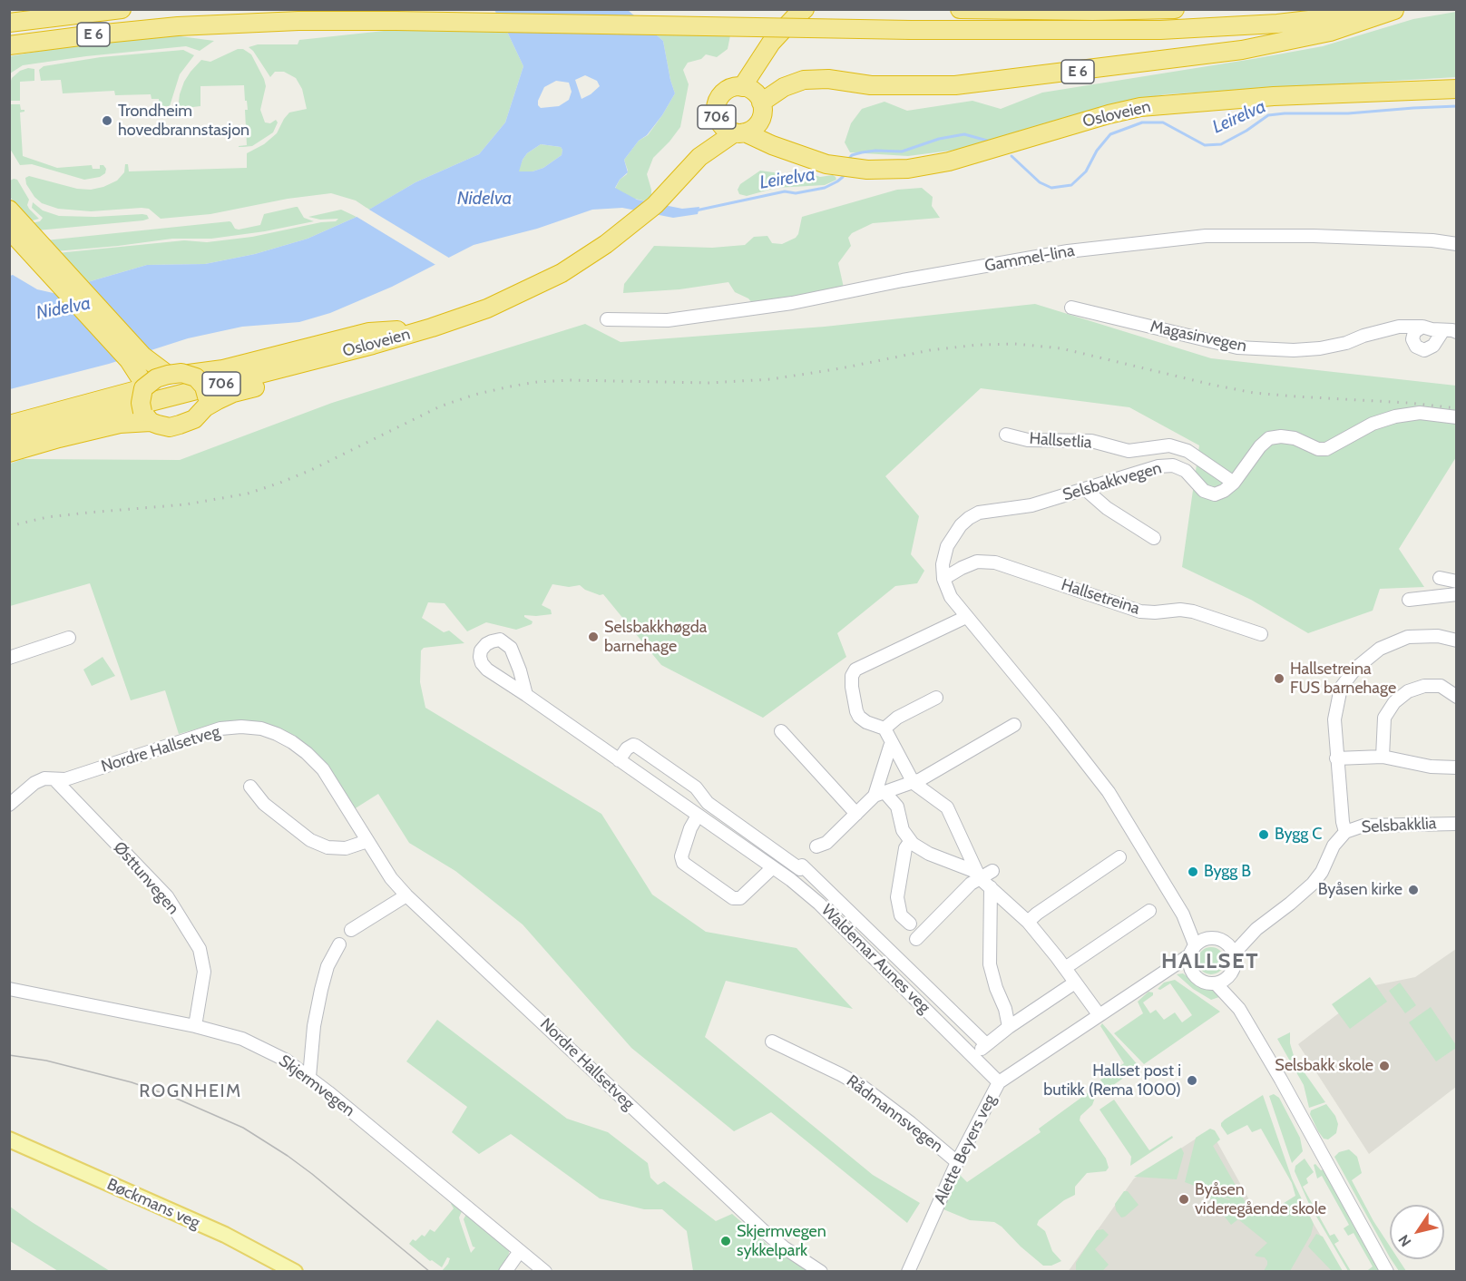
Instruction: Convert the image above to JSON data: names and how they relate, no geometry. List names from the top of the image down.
{
  "streets": {
    "highway": ["E 6", "Osloveien", "706"],
    "main road": ["Bøckmans veg"],
    "street": [
      "Gammel-lina",
      "Magasinvegen",
      "Hallsetlia",
      "Selsbakkvegen",
      "Hallsetreina",
      "Nordre Hallsetveg",
      "Selsbakklia",
      "Østtunvegen",
      "Waldemar Aunes veg",
      "Skjermvegen",
      "Rådmannsvegen",
      "Alette Beyers veg"
    ]
  },
  "crossings": [
    ["E 6", "Osloveien"],
    ["E 6", "706"],
    ["Osloveien", "706"],
    ["Hallsetlia", "Selsbakkvegen"],
    ["Selsbakkvegen", "Hallsetreina"],
    ["Nordre Hallsetveg", "Østtunvegen"],
    ["Selsbakklia", "Alette Beyers veg"],
    ["Østtunvegen", "Skjermvegen"],
    ["Waldemar Aunes veg", "Alette Beyers veg"],
    ["Rådmannsvegen", "Alette Beyers veg"]
  ],
  "districts": ["HALLSET", "ROGNHEIM"],
  "water": ["Leirelva", "Nidelva"],
  "places": [
    "Trondheim hovedbrannstasjon",
    "Selsbakkhøgda barnehage",
    "Hallsetreina FUS barnehage",
    "Bygg C",
    "Bygg B",
    "Byåsen kirke",
    "Selsbakk skole",
    "Hallset post i butikk (Rema 1000)",
    "Byåsen videregående skole",
    "Skjermvegen sykkelpark"
  ],
  "north": "bottom left"
}
